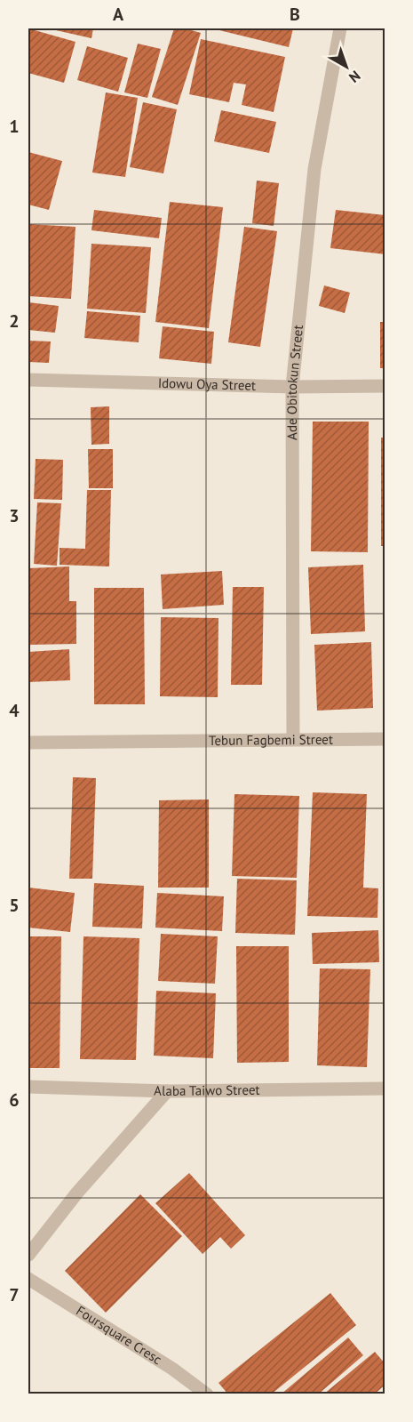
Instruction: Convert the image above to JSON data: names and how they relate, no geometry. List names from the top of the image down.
{
  "streets": {
    "street": [
      "Ade Obitokun Street",
      "Idowu Oya Street",
      "Tebun Fagbemi Street",
      "Alaba Taiwo Street",
      "Foursquare Cresc"
    ]
  },
  "crossings": [
    ["Ade Obitokun Street", "Idowu Oya Street"],
    ["Ade Obitokun Street", "Tebun Fagbemi Street"]
  ],
  "north": "bottom right",
  "grid": {
    "columns": ["A", "B"],
    "rows": [
      "1",
      "2",
      "3",
      "4",
      "5",
      "6",
      "7"
    ]
  }
}
